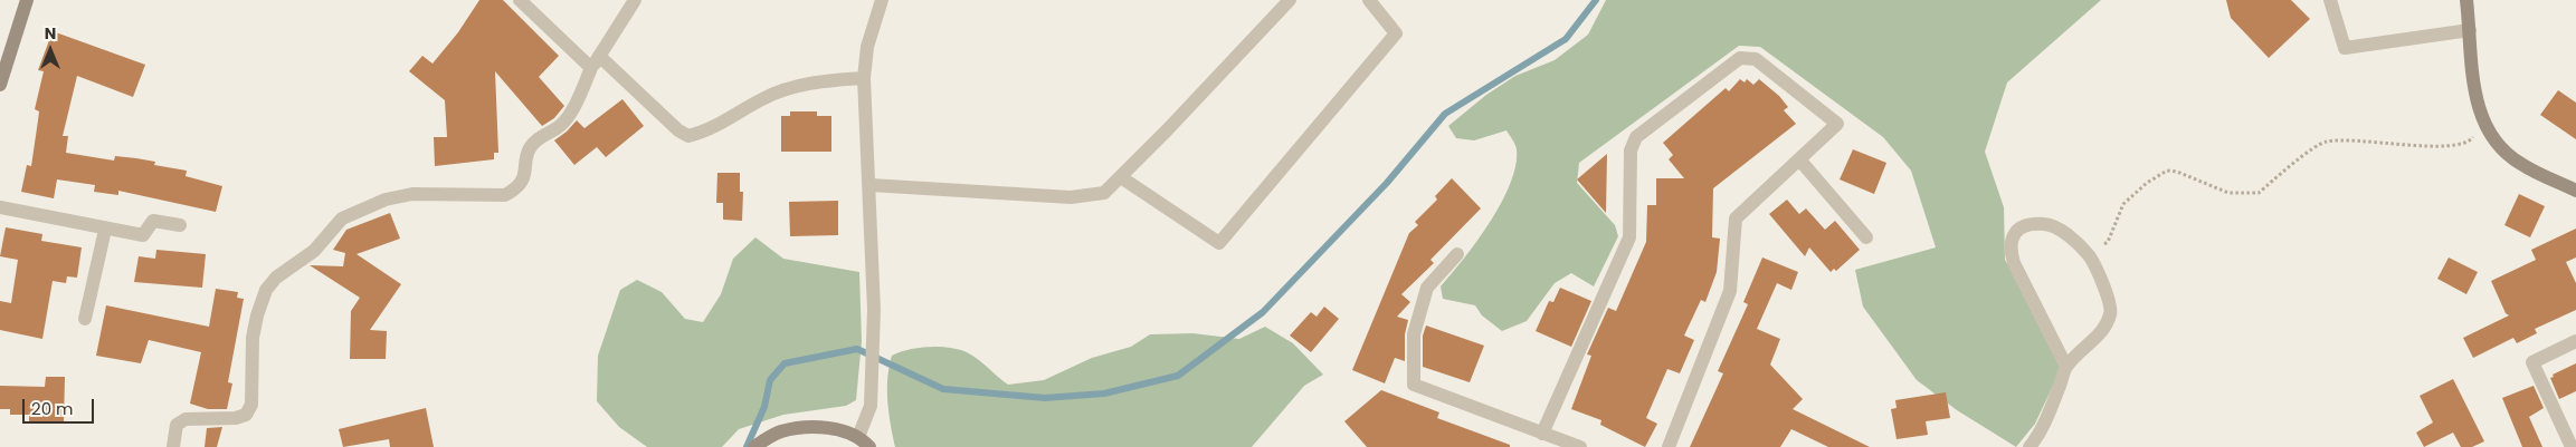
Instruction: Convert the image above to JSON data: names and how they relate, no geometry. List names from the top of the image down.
{
  "scale_bar": "20 m",
  "north": "top"
}
